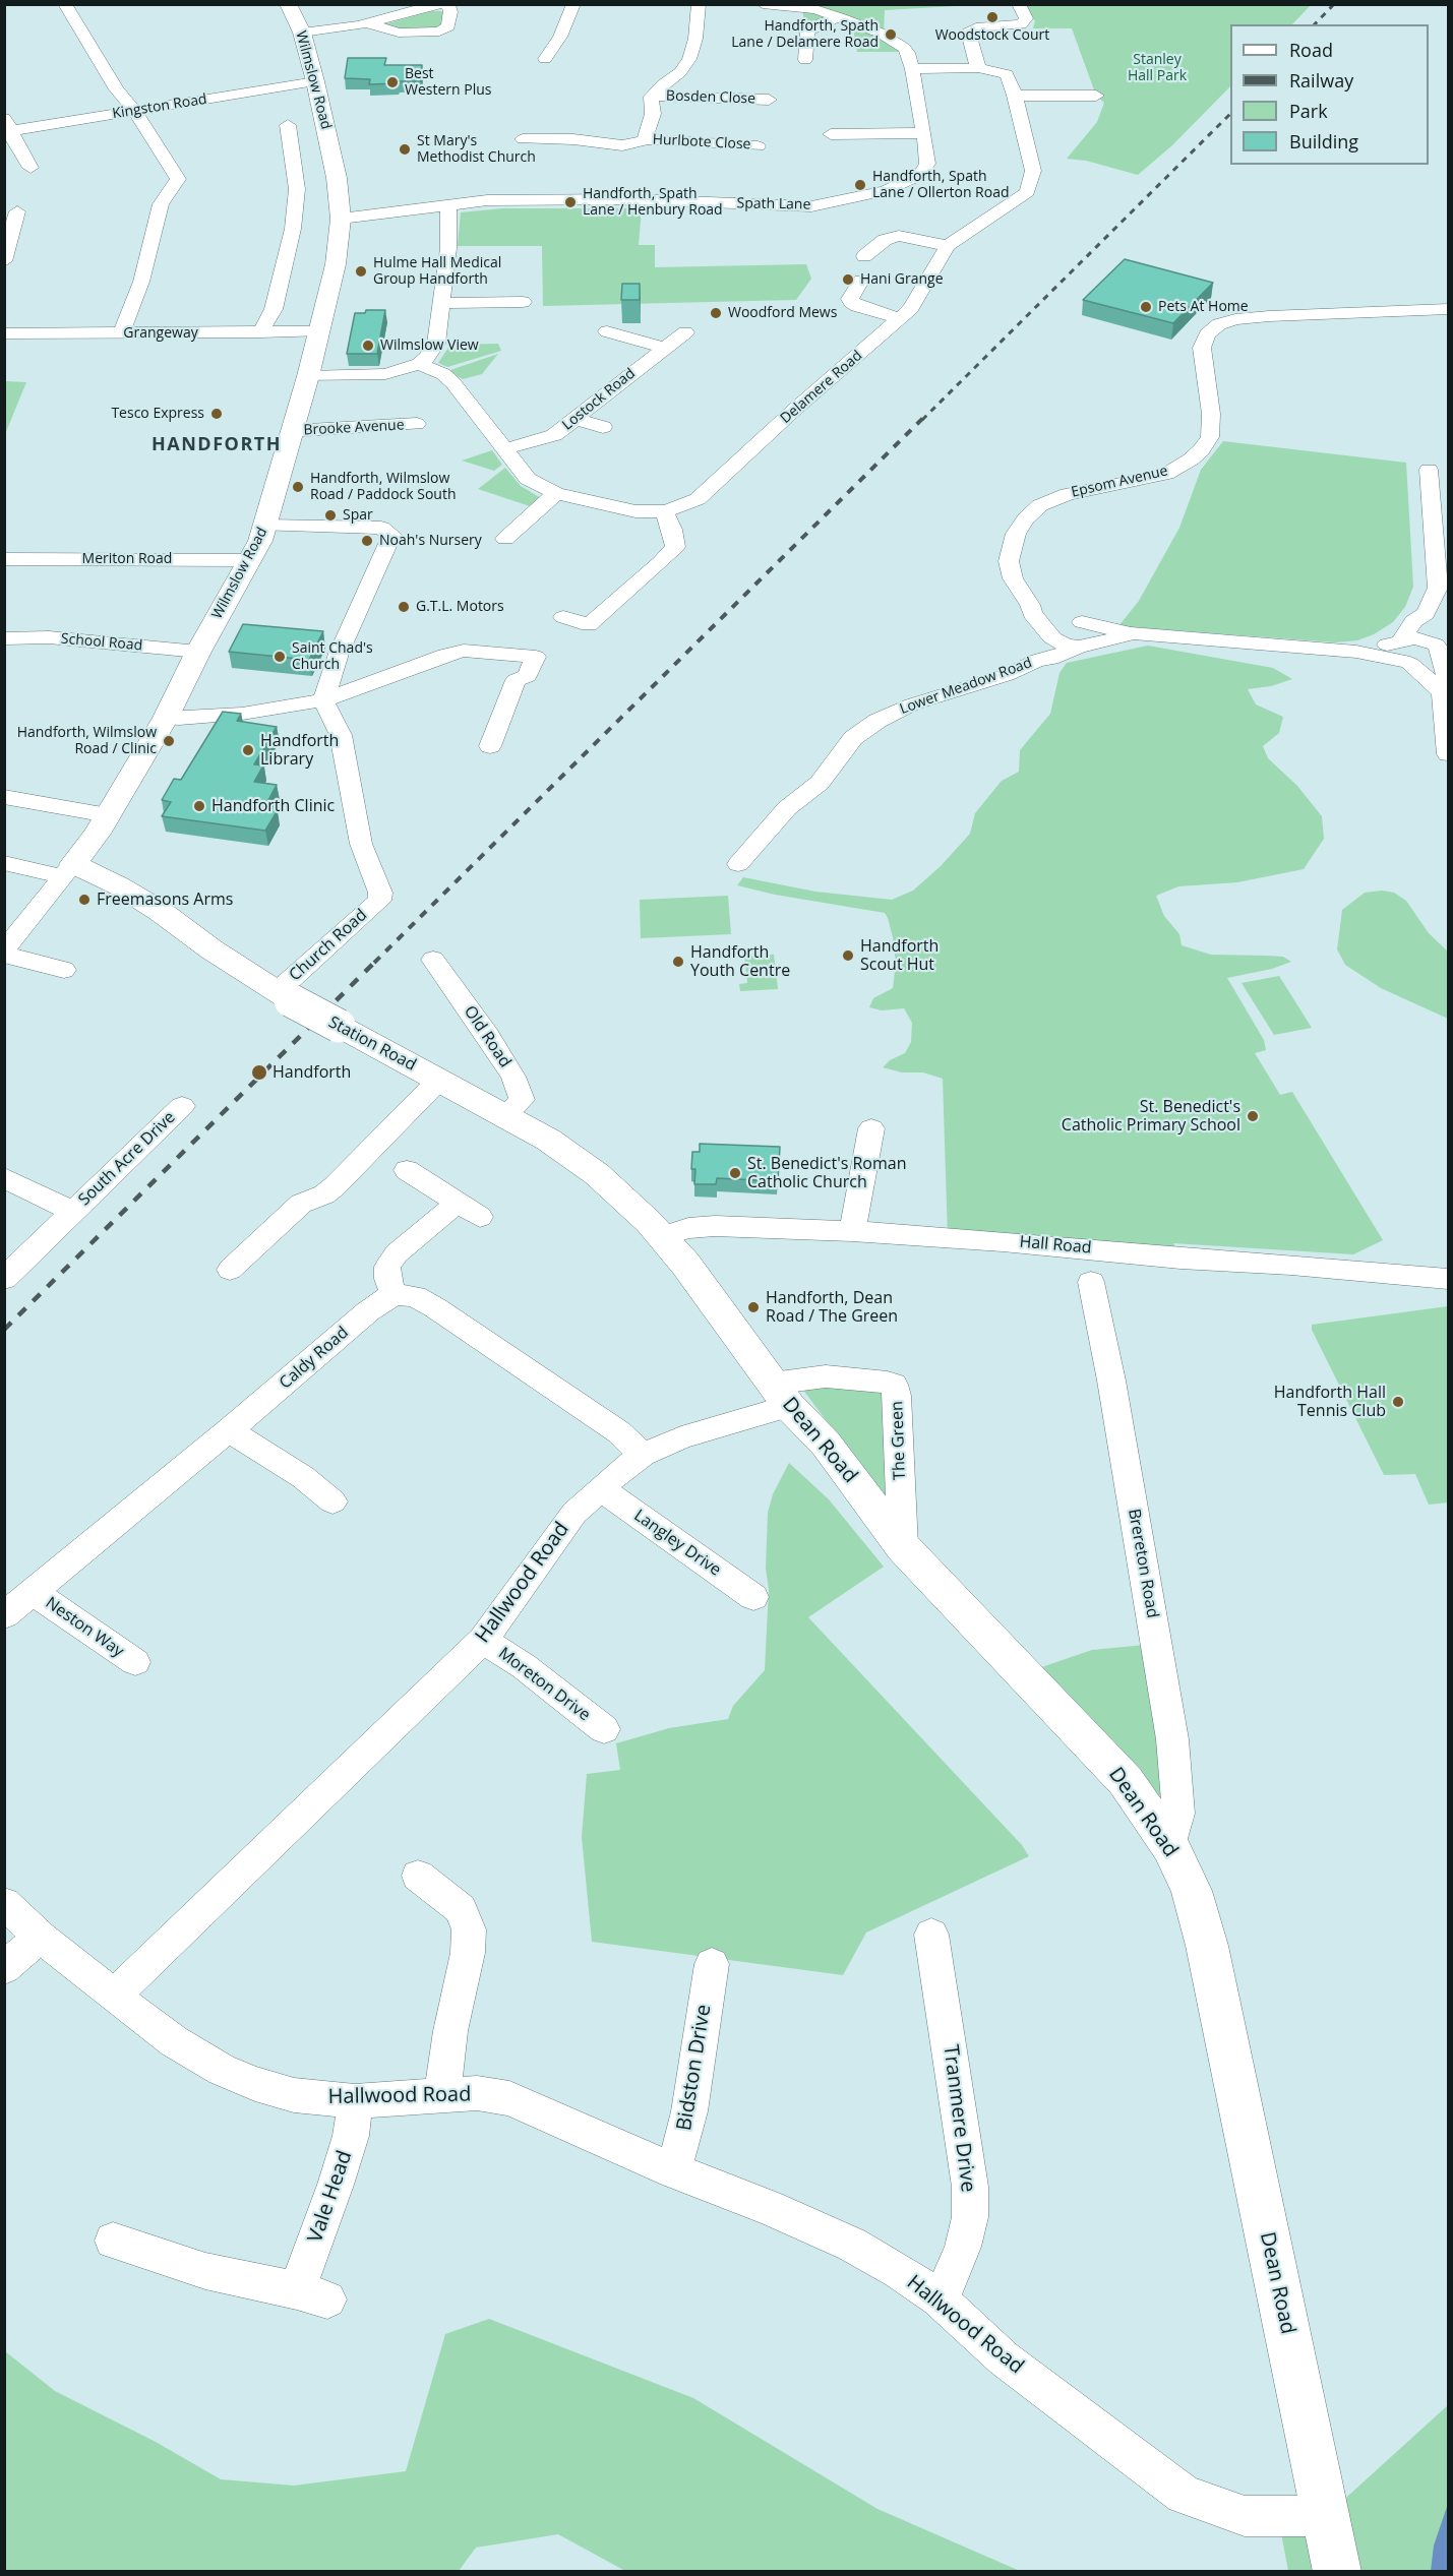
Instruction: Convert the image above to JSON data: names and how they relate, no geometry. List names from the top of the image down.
{
  "streets": {
    "main road": ["Wilmslow Road", "Station Road", "Dean Road"],
    "street": [
      "Bosden Close",
      "Kingston Road",
      "Hurlbote Close",
      "Spath Lane",
      "Grangeway",
      "Delamere Road",
      "Lostock Road",
      "Brooke Avenue",
      "Epsom Avenue",
      "Meriton Road",
      "School Road",
      "Lower Meadow Road",
      "Church Road",
      "Old Road",
      "South Acre Drive",
      "Hall Road",
      "Caldy Road",
      "The Green",
      "Langley Drive",
      "Brereton Road",
      "Hallwood Road",
      "Neston Way",
      "Moreton Drive",
      "Bidston Drive",
      "Tranmere Drive",
      "Vale Head"
    ]
  },
  "crossings": [
    ["Wilmslow Road", "Kingston Road"],
    ["Wilmslow Road", "Spath Lane"],
    ["Wilmslow Road", "Grangeway"],
    ["Wilmslow Road", "Brooke Avenue"],
    ["Wilmslow Road", "Meriton Road"],
    ["Wilmslow Road", "School Road"],
    ["Wilmslow Road", "Station Road"],
    ["Spath Lane", "Delamere Road"],
    ["Delamere Road", "Lostock Road"],
    ["Epsom Avenue", "Lower Meadow Road"],
    ["Church Road", "Station Road"],
    ["Old Road", "Station Road"],
    ["Station Road", "Hall Road"],
    ["Station Road", "Dean Road"],
    ["Hall Road", "Dean Road"],
    ["Caldy Road", "Neston Way"],
    ["Dean Road", "The Green"],
    ["Dean Road", "Brereton Road"],
    ["Dean Road", "Hallwood Road"],
    ["The Green", "Hallwood Road"],
    ["Langley Drive", "Hallwood Road"],
    ["Hallwood Road", "Moreton Drive"],
    ["Hallwood Road", "Bidston Drive"],
    ["Hallwood Road", "Tranmere Drive"],
    ["Hallwood Road", "Vale Head"]
  ],
  "districts": ["HANDFORTH"],
  "parks": ["Stanley Hall Park"],
  "places": [
    "Woodstock Court",
    "Handforth, Spath Lane / Delamere Road",
    "Best Western Plus",
    "St Mary's Methodist Church",
    "Handforth, Spath Lane / Ollerton Road",
    "Handforth, Spath Lane / Henbury Road",
    "Hulme Hall Medical Group Handforth",
    "Hani Grange",
    "Pets At Home",
    "Woodford Mews",
    "Wilmslow View",
    "Tesco Express",
    "Handforth, Wilmslow Road / Paddock South",
    "Spar",
    "Noah's Nursery",
    "G.T.L. Motors",
    "Saint Chad's Church",
    "Handforth, Wilmslow Road / Clinic",
    "Handforth Library",
    "Handforth Clinic",
    "Freemasons Arms",
    "Handforth Scout Hut",
    "Handforth Youth Centre",
    "Handforth",
    "St. Benedict's Catholic Primary School",
    "St. Benedict's Roman Catholic Church",
    "Handforth, Dean Road / The Green",
    "Handforth Hall Tennis Club"
  ],
  "legend": [
    "Road",
    "Railway",
    "Park",
    "Building"
  ]
}
